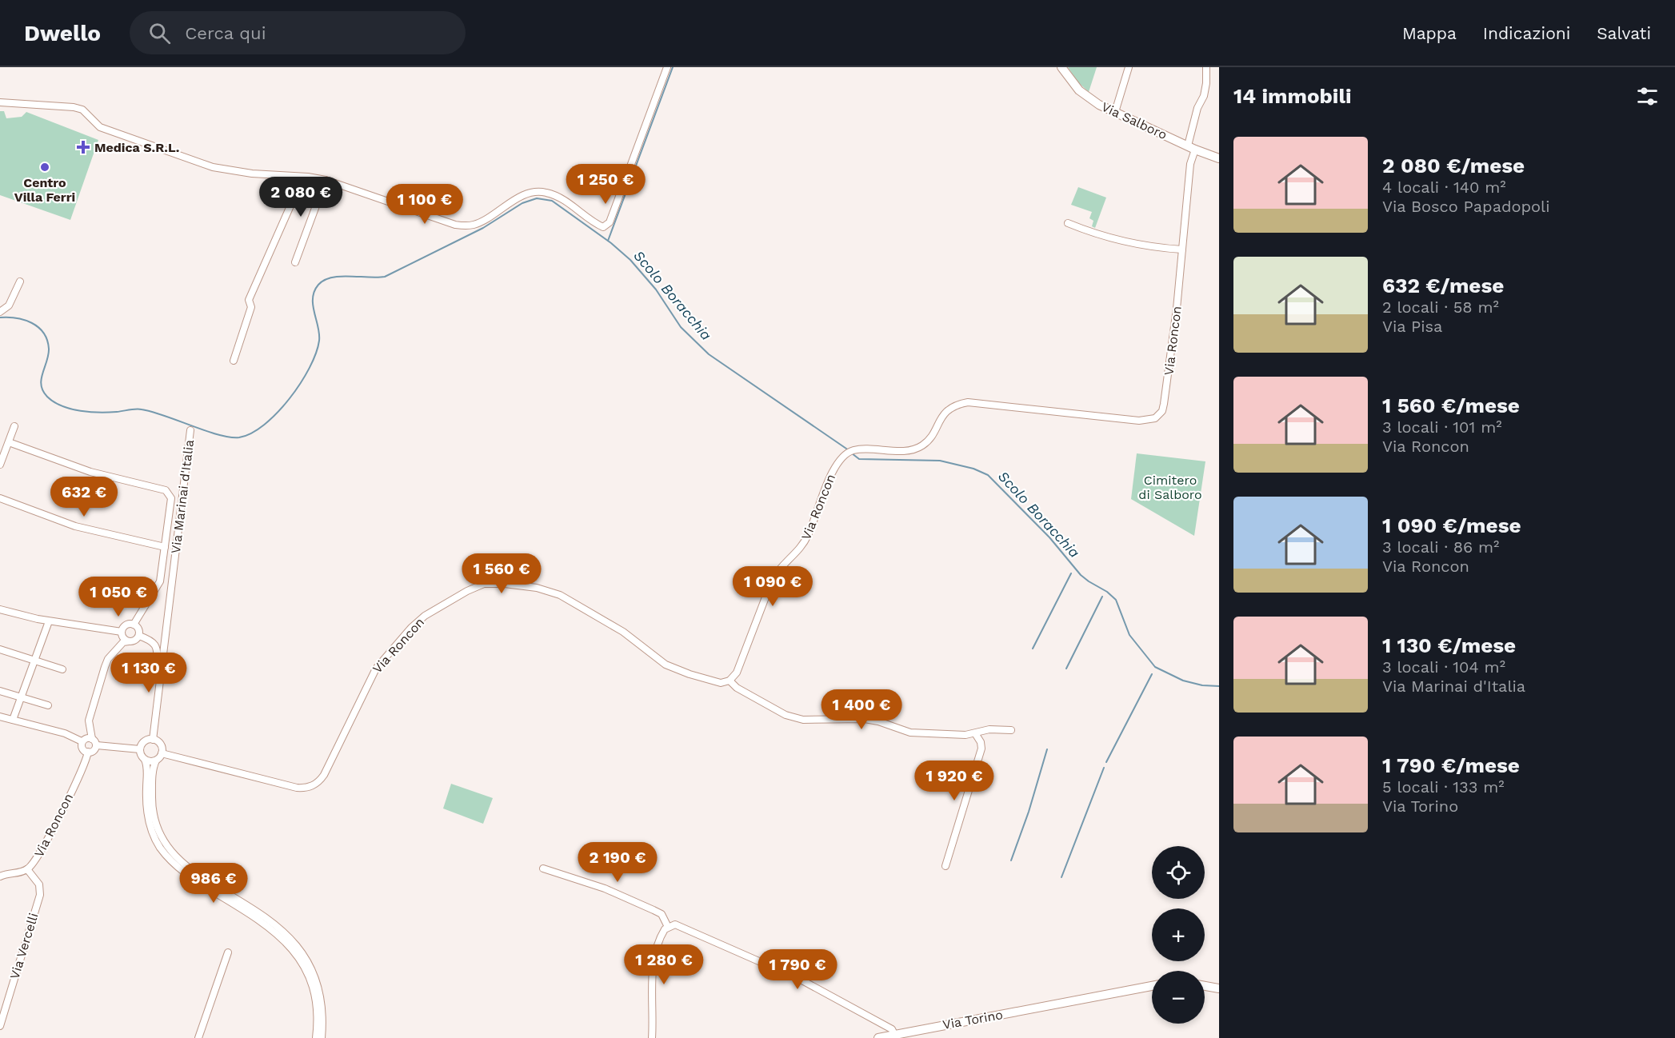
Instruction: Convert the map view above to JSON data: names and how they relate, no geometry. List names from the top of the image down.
{
  "streets": {
    "street": [
      "Via Salboro",
      "Via Roncon",
      "Via Marinai d'Italia",
      "Via Vercelli",
      "Via Torino"
    ]
  },
  "crossings": [
    ["Via Salboro", "Via Roncon"],
    ["Via Roncon", "Via Marinai d'Italia"],
    ["Via Roncon", "Via Vercelli"]
  ],
  "water": ["Scolo Boracchia"],
  "parks": ["Cimitero di Salboro"],
  "places": {
    "health": ["Medica S.R.L."],
    "other": ["Centro Villa Ferri"]
  },
  "page": {
    "header": "Dwello",
    "search": "Cerca qui",
    "nav": ["Mappa", "Indicazioni", "Salvati"],
    "heading": "14 immobili",
    "list": [
      {
        "name": "2 080 €/mese",
        "note": "4 locali · 140 m² · Via Bosco Papadopoli"
      },
      {
        "name": "632 €/mese",
        "note": "2 locali · 58 m² · Via Pisa"
      },
      {
        "name": "1 560 €/mese",
        "note": "3 locali · 101 m² · Via Roncon"
      },
      {
        "name": "1 090 €/mese",
        "note": "3 locali · 86 m² · Via Roncon"
      },
      {
        "name": "1 130 €/mese",
        "note": "3 locali · 104 m² · Via Marinai d'Italia"
      },
      {
        "name": "1 790 €/mese",
        "note": "5 locali · 133 m² · Via Torino"
      }
    ],
    "price": [
      "1 250 €",
      "2 080 €",
      "1 100 €",
      "632 €",
      "1 560 €",
      "1 090 €",
      "1 050 €",
      "1 130 €",
      "1 400 €",
      "1 920 €",
      "2 190 €",
      "986 €",
      "1 280 €",
      "1 790 €"
    ],
    "map_buttons": ["+", "−"]
  }
}
